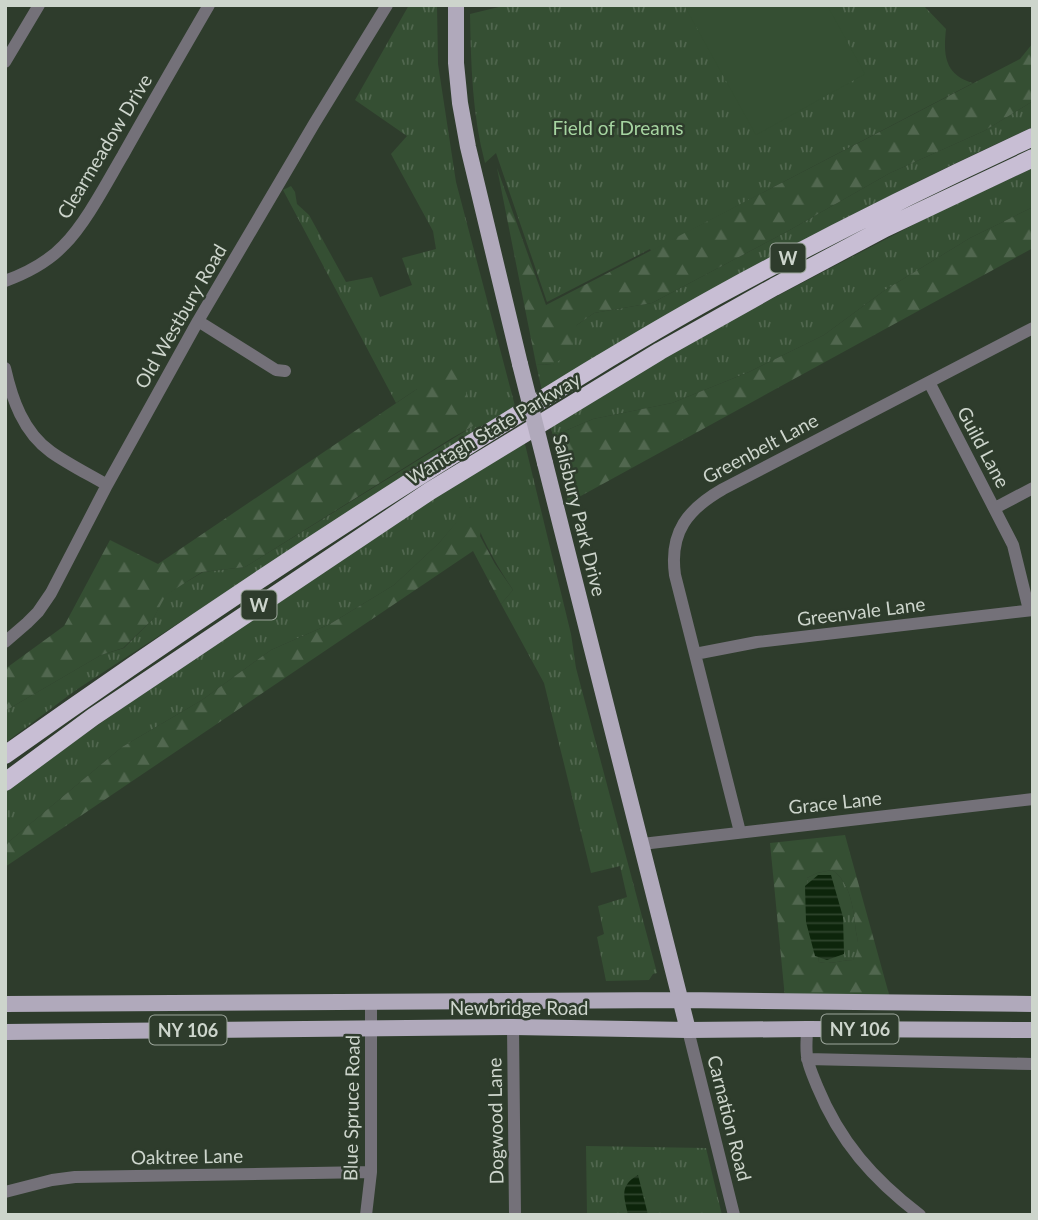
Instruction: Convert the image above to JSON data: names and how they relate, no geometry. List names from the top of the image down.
{
  "streets": {
    "highway": ["W", "Wantagh State Parkway"],
    "main road": ["Salisbury Park Drive", "Newbridge Road", "NY 106"],
    "street": [
      "Clearmeadow Drive",
      "Old Westbury Road",
      "Guild Lane",
      "Greenbelt Lane",
      "Greenvale Lane",
      "Grace Lane",
      "Blue Spruce Road",
      "Carnation Road",
      "Dogwood Lane",
      "Oaktree Lane"
    ]
  },
  "crossings": [
    ["Guild Lane", "Greenbelt Lane"],
    ["Guild Lane", "Greenvale Lane"],
    ["Greenbelt Lane", "Greenvale Lane"],
    ["Greenbelt Lane", "Grace Lane"],
    ["Salisbury Park Drive", "Grace Lane"],
    ["Salisbury Park Drive", "Newbridge Road"],
    ["Salisbury Park Drive", "Carnation Road"],
    ["Newbridge Road", "Blue Spruce Road"],
    ["Newbridge Road", "Carnation Road"],
    ["Newbridge Road", "Dogwood Lane"],
    ["Blue Spruce Road", "Oaktree Lane"]
  ],
  "parks": ["Field of Dreams"]
}
